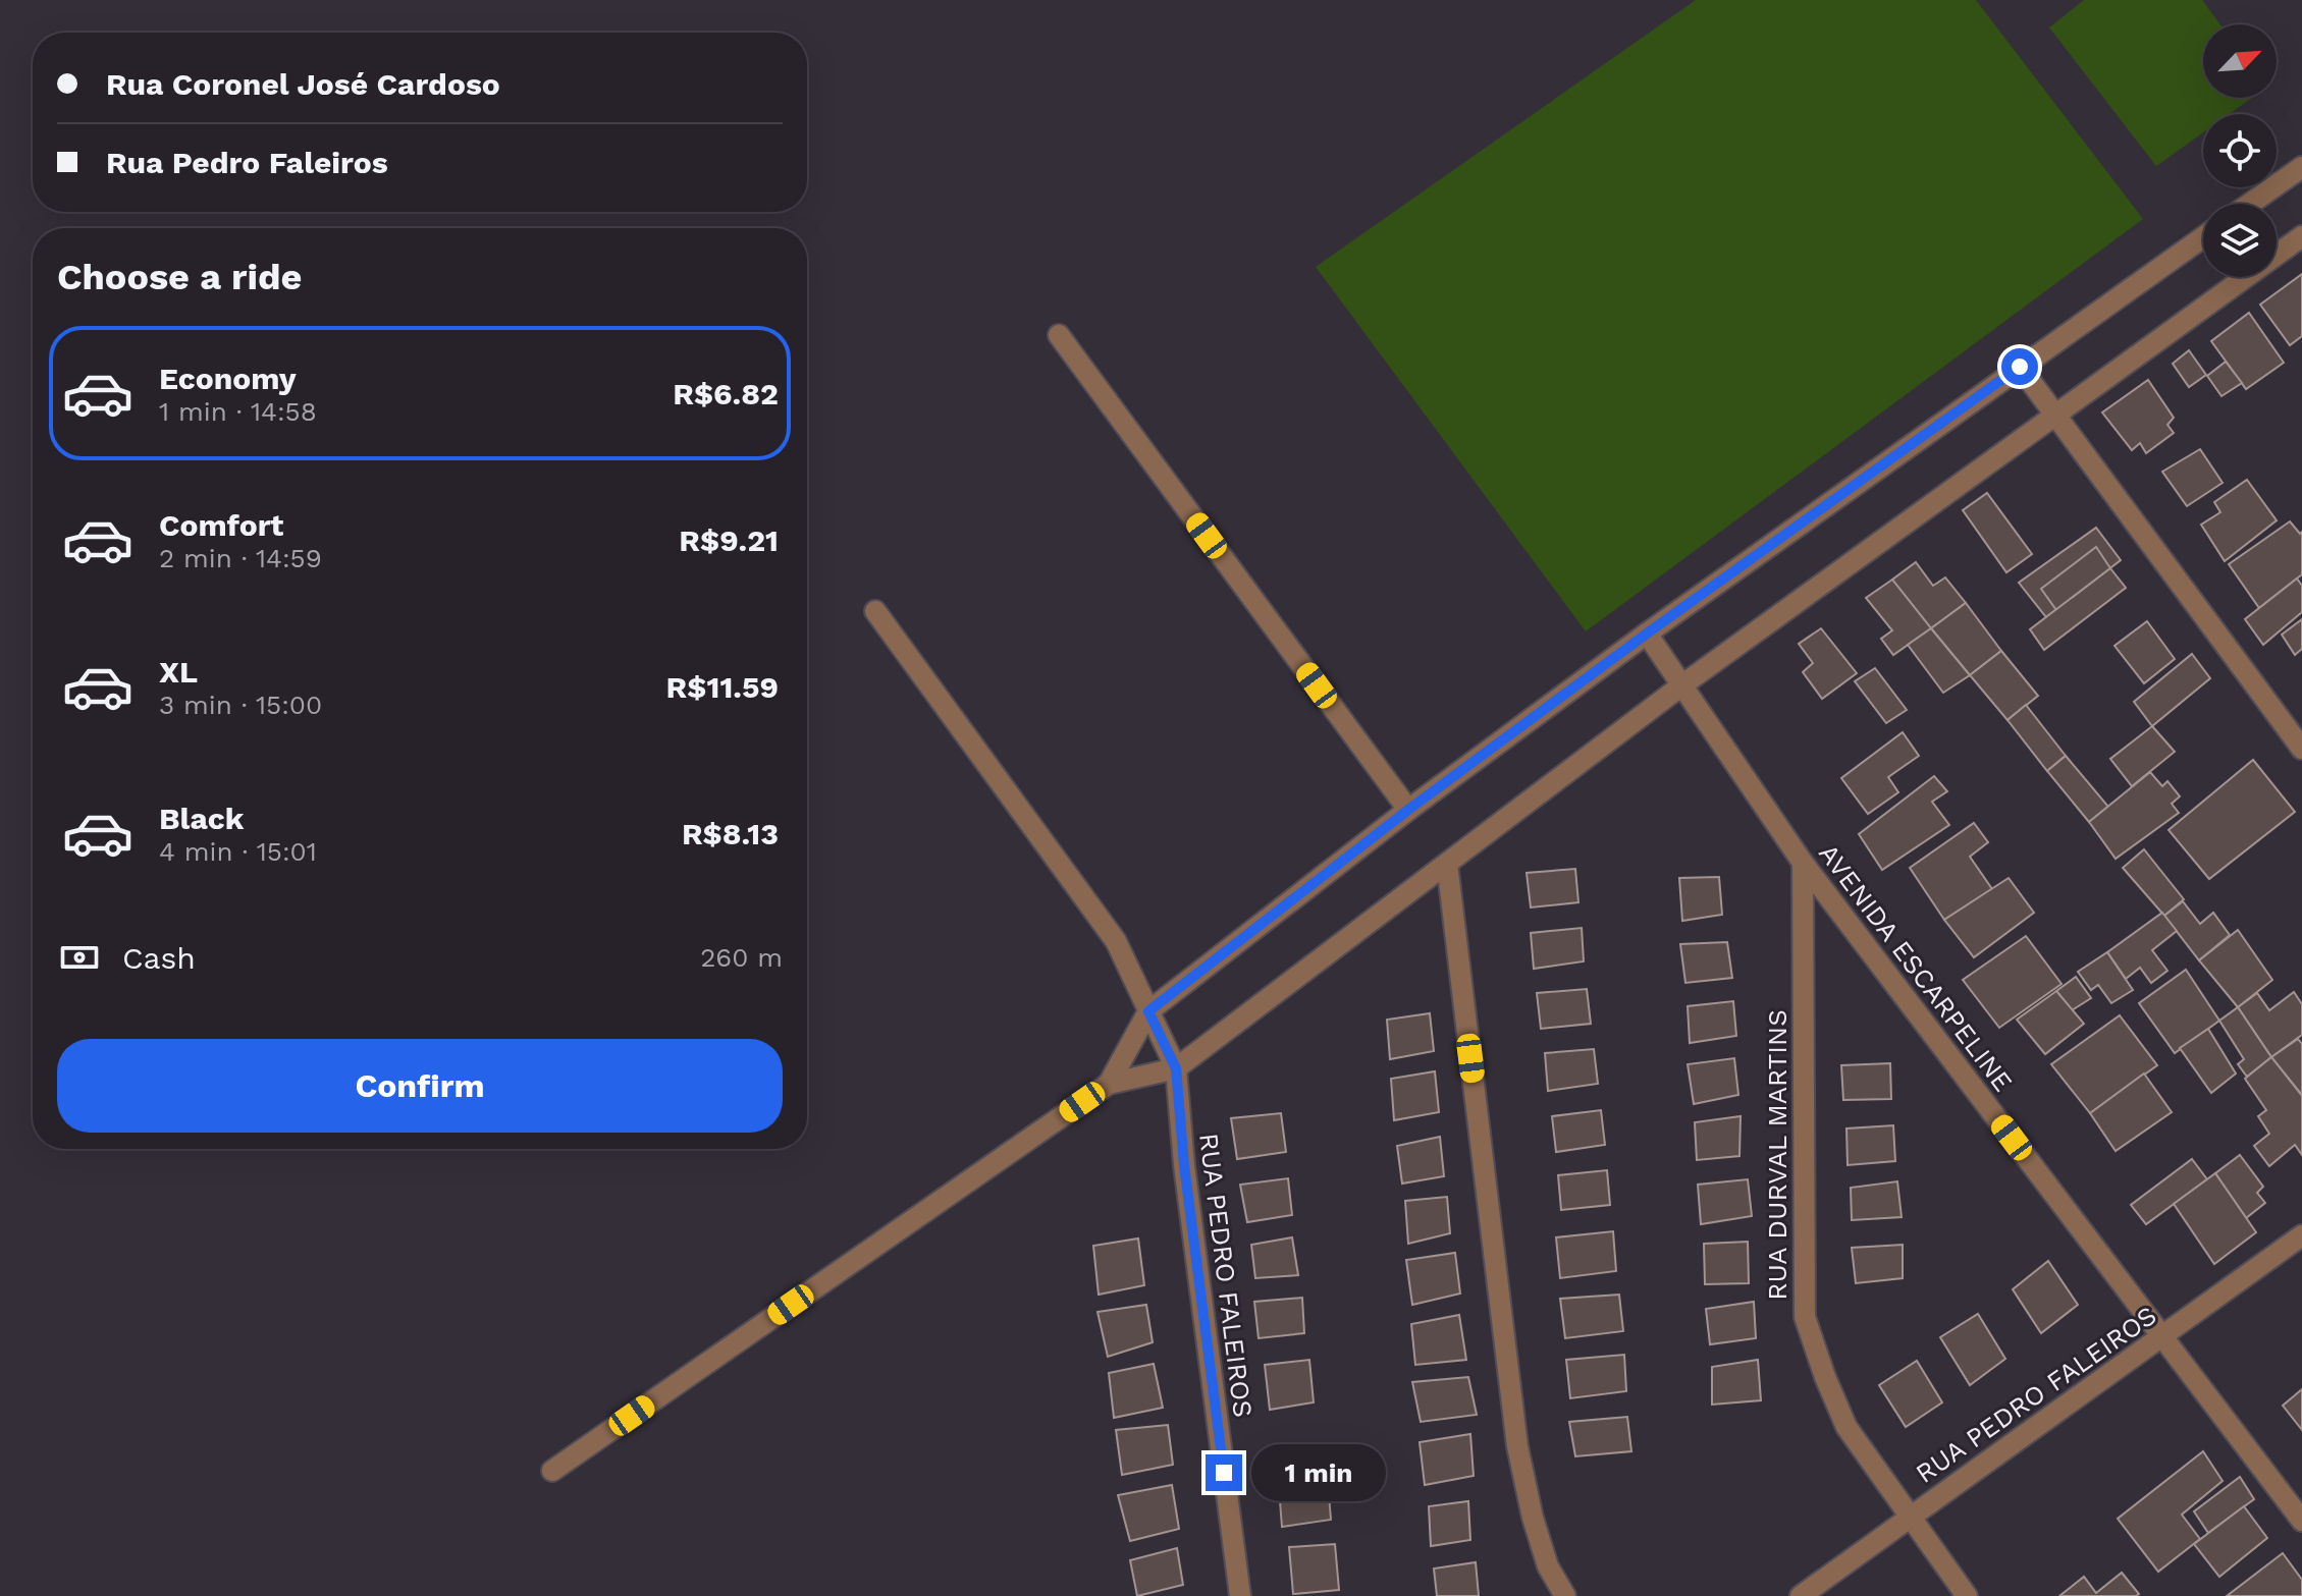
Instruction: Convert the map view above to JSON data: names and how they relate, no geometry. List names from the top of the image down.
{
  "streets": {
    "street": ["AVENIDA ESCARPELINE", "RUA DURVAL MARTINS", "RUA PEDRO FALEIROS"]
  },
  "crossings": [
    ["AVENIDA ESCARPELINE", "RUA DURVAL MARTINS"],
    ["AVENIDA ESCARPELINE", "RUA PEDRO FALEIROS"],
    ["RUA DURVAL MARTINS", "RUA PEDRO FALEIROS"]
  ],
  "north": "top right",
  "page": {
    "banner": ["Rua Coronel José Cardoso", "Rua Pedro Faleiros"],
    "heading": "Choose a ride",
    "list": [
      {
        "name": "Economy",
        "note": "1 min · 14:58",
        "value": "R$6.82"
      },
      {
        "name": "Comfort",
        "note": "2 min · 14:59",
        "value": "R$9.21"
      },
      {
        "name": "XL",
        "note": "3 min · 15:00",
        "value": "R$11.59"
      },
      {
        "name": "Black",
        "note": "4 min · 15:01",
        "value": "R$8.13"
      }
    ],
    "pay": ["Cash", "260 m"],
    "buttons": "Confirm",
    "bubble": "1 min"
  }
}
